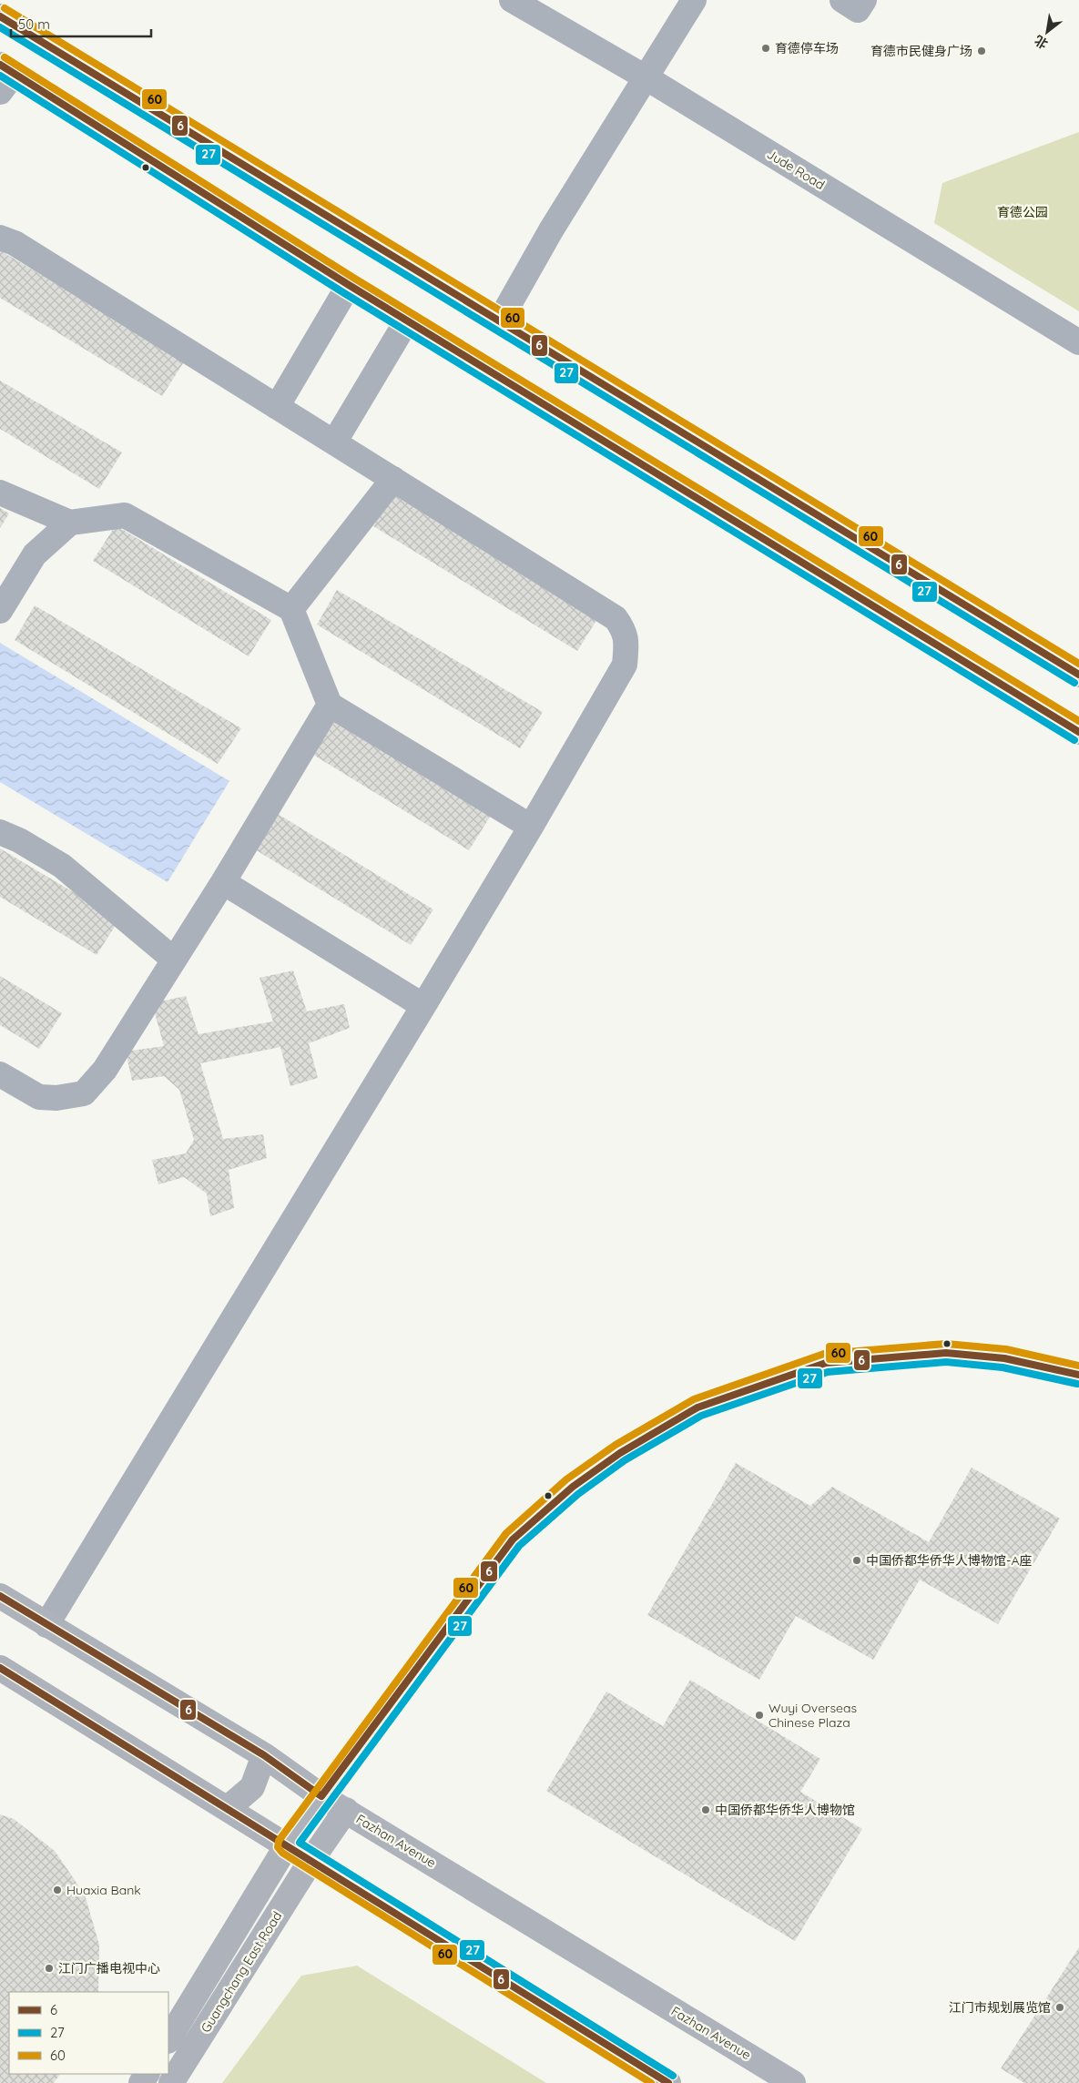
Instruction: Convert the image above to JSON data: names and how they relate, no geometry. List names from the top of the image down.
{
  "streets": {
    "main road": ["Fazhan Avenue", "Guangchang East Road"],
    "street": ["Jude Road"]
  },
  "crossings": [
    ["Fazhan Avenue", "Guangchang East Road"]
  ],
  "parks": ["育德公园"],
  "places": [
    "育德停车场",
    "育德市民健身广场",
    "中国侨都华侨华人博物馆-A座",
    "Wuyi Overseas Chinese Plaza",
    "中国侨都华侨华人博物馆",
    "Huaxia Bank",
    "江门广播电视中心",
    "江门市规划展览馆"
  ],
  "lines": ["transit line 60", "transit line 6", "transit line 27"],
  "legend": ["6", "27", "60"],
  "scale_bar": "50 m",
  "north": "bottom left"
}
